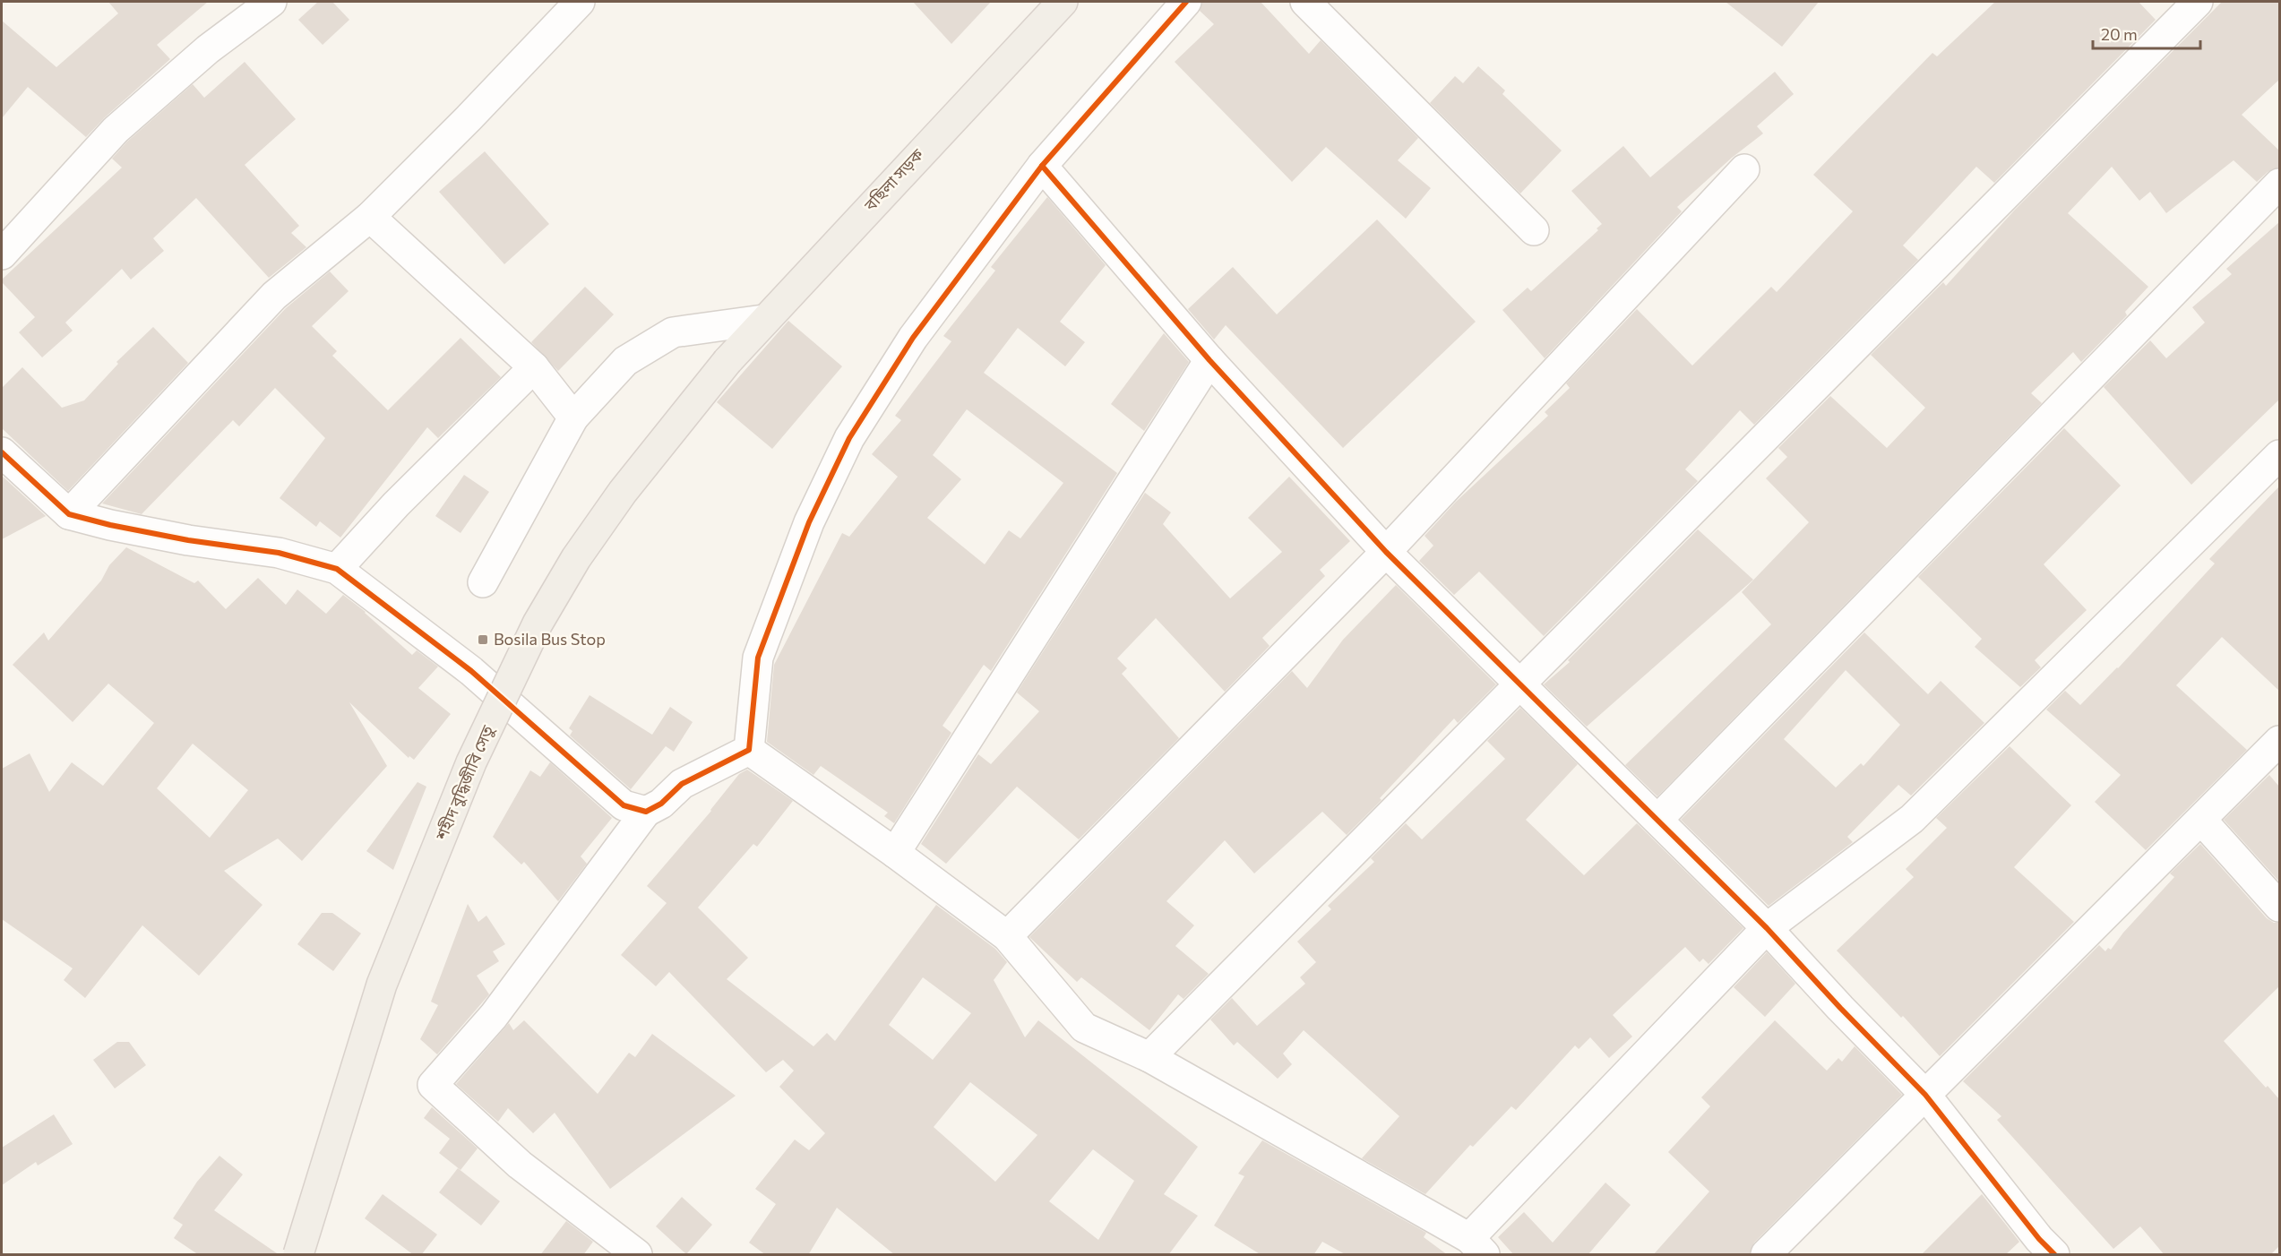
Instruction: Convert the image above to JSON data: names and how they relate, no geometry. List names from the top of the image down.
{
  "streets": {
    "main road": ["বছিলা সড়ক", "শহীদ বুদ্ধিজীবি সেতু"]
  },
  "crossings": [
    ["বছিলা সড়ক", "শহীদ বুদ্ধিজীবি সেতু"]
  ],
  "places": {
    "transit": ["Bosila Bus Stop"]
  },
  "scale_bar": "20 m"
}
